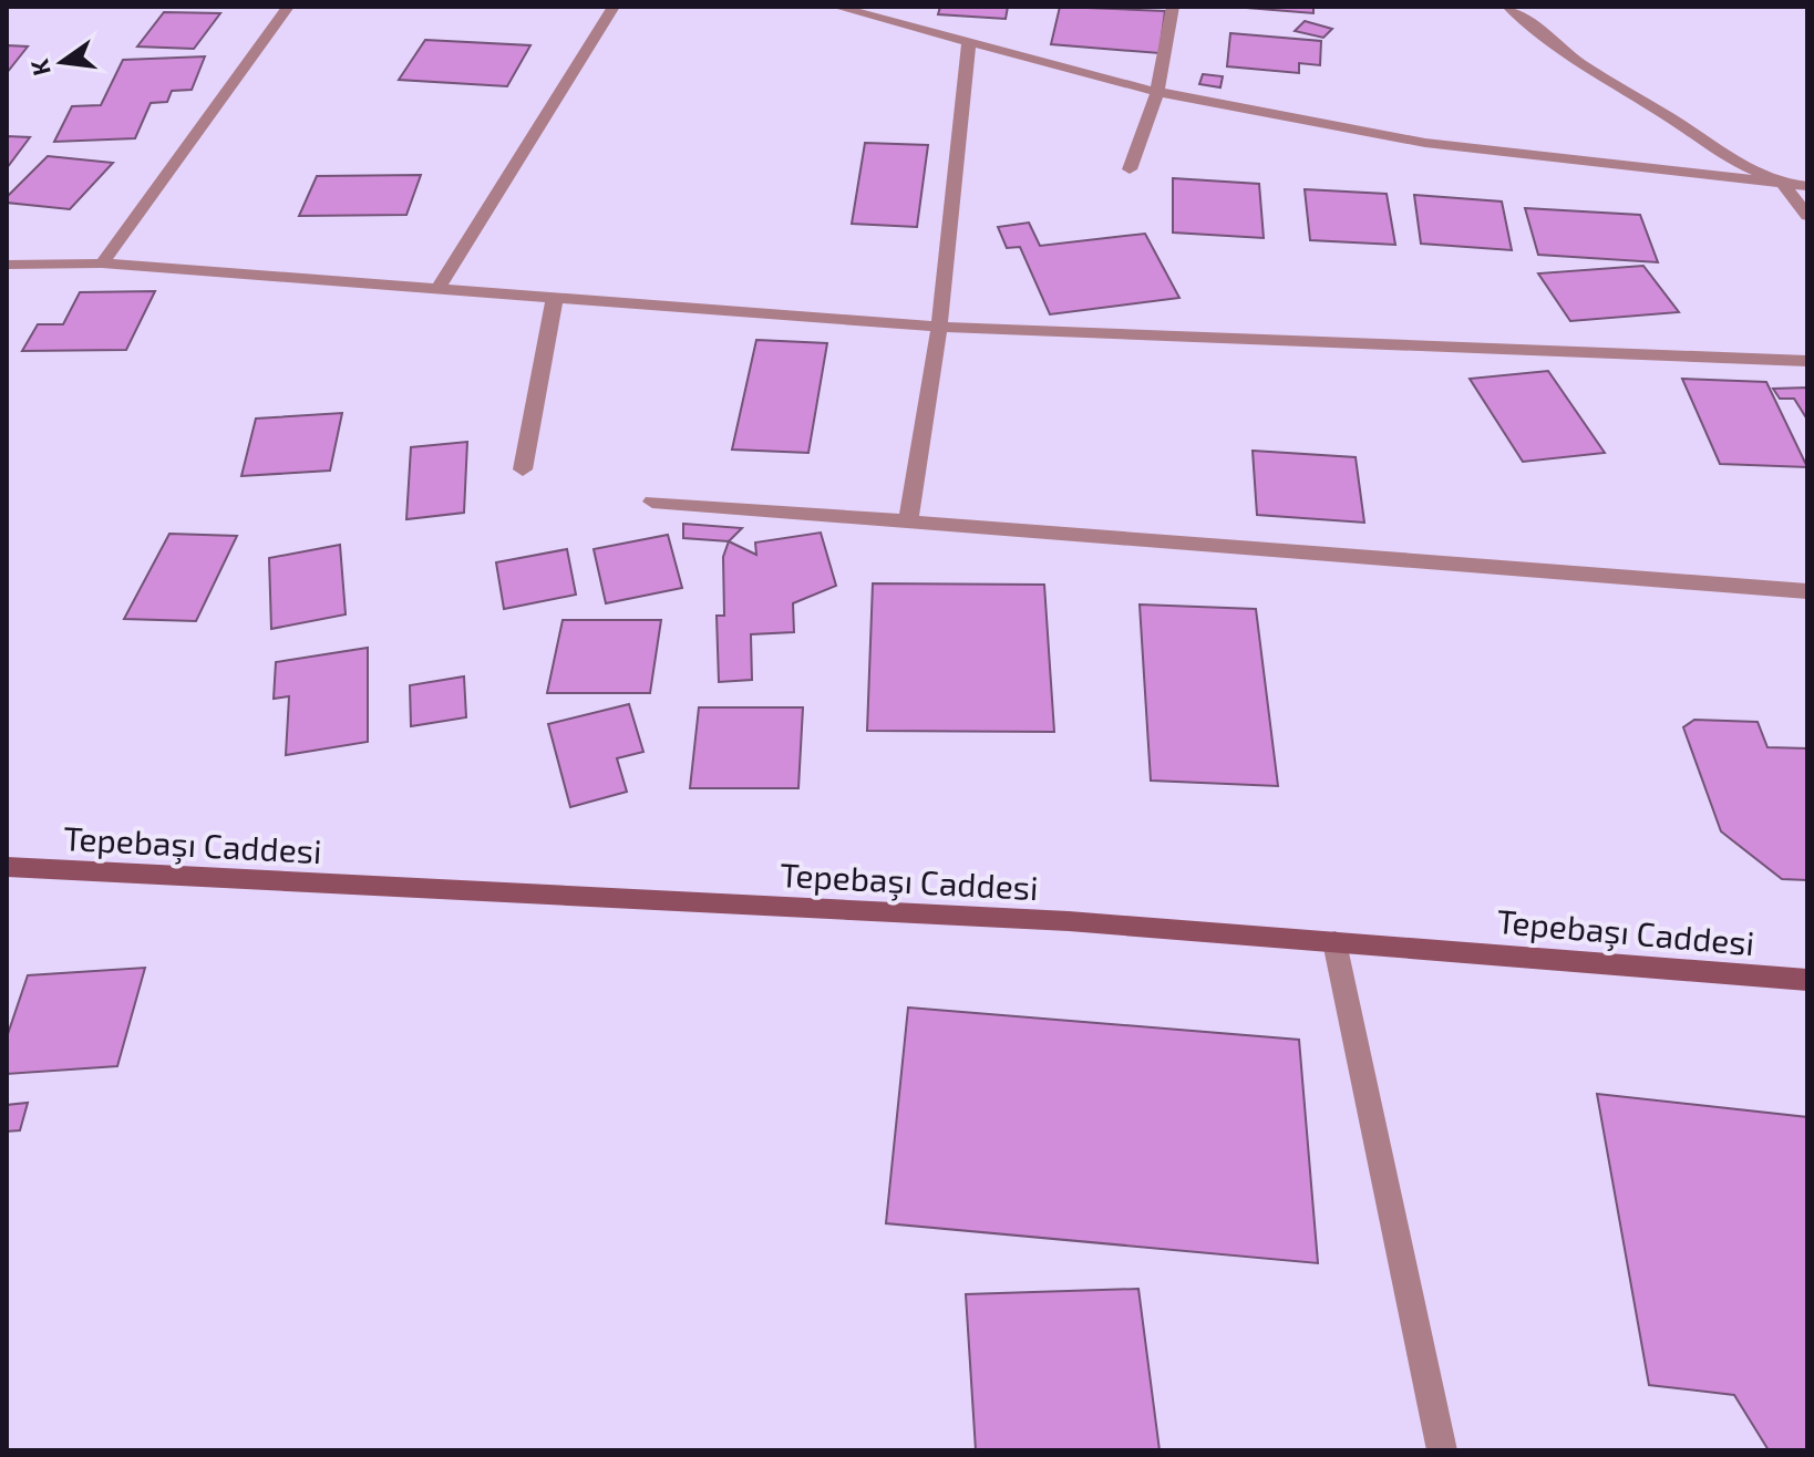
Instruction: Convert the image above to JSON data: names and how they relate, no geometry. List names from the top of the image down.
{
  "streets": {
    "main road": ["Tepebaşı Caddesi"]
  },
  "north": "left"
}
